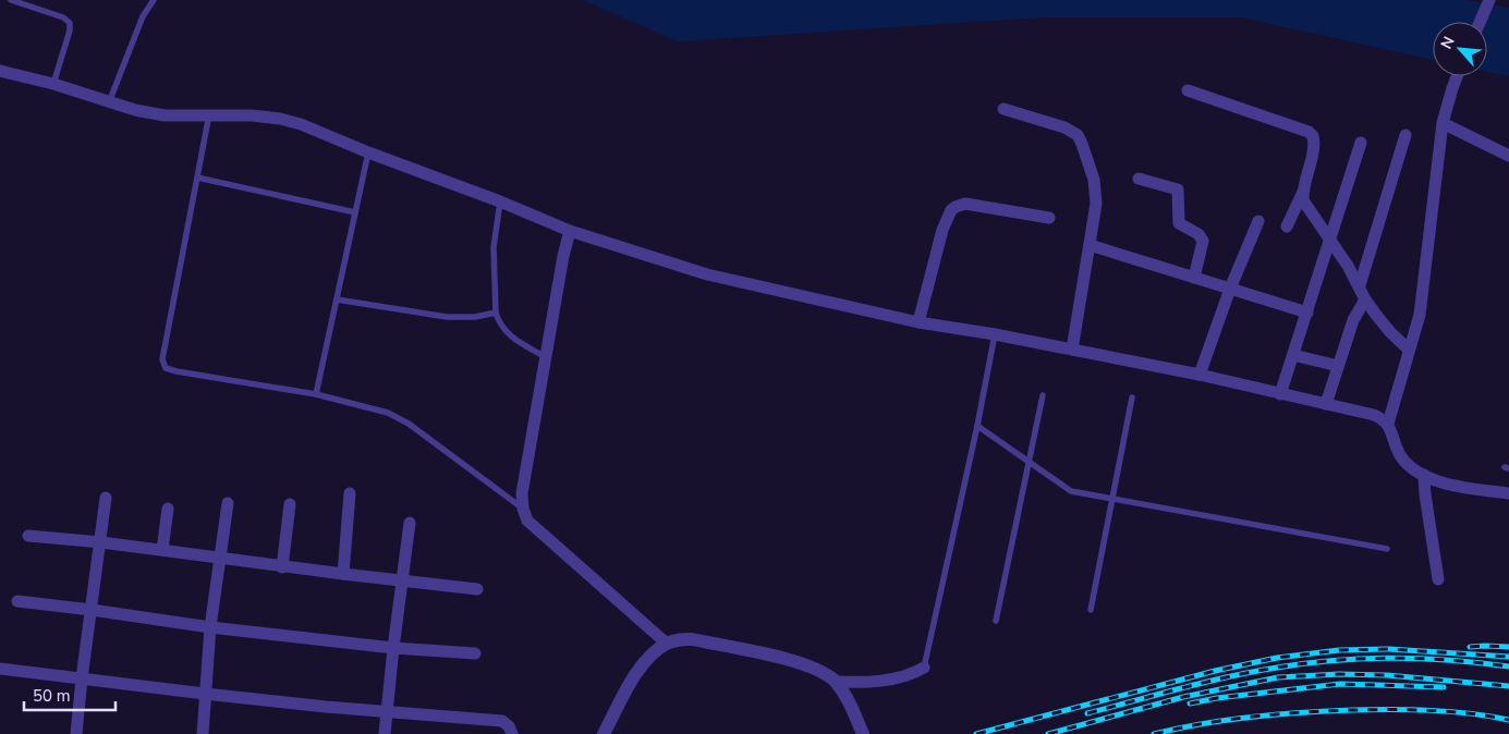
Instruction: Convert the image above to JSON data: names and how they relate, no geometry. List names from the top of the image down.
{
  "scale_bar": "50 m",
  "north": "top left"
}
